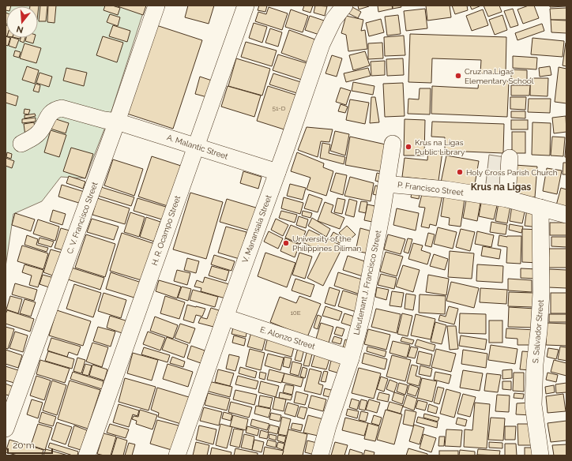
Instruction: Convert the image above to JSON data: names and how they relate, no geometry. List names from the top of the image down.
{
  "streets": {
    "street": [
      "A. Malantic Street",
      "P. Francisco Street",
      "C. V. Francisco Street",
      "V. Manansala Street",
      "H. R. Ocampo Street",
      "Lieutenant J. Francisco Street",
      "S. Salvador Street",
      "E. Alonzo Street"
    ]
  },
  "crossings": [
    ["A. Malantic Street", "C. V. Francisco Street"],
    ["A. Malantic Street", "V. Manansala Street"],
    ["A. Malantic Street", "H. R. Ocampo Street"],
    ["P. Francisco Street", "Lieutenant J. Francisco Street"],
    ["P. Francisco Street", "S. Salvador Street"],
    ["V. Manansala Street", "E. Alonzo Street"],
    ["Lieutenant J. Francisco Street", "E. Alonzo Street"]
  ],
  "districts": ["Krus na Ligas"],
  "places": [
    "Cruz na Ligas Elementary School",
    "Krus na Ligas Public Library",
    "Holy Cross Parish Church",
    "University of the Philippines Diliman"
  ],
  "house_numbers": ["51-D", "10E"],
  "scale_bar": "20 m",
  "north": "bottom"
}
